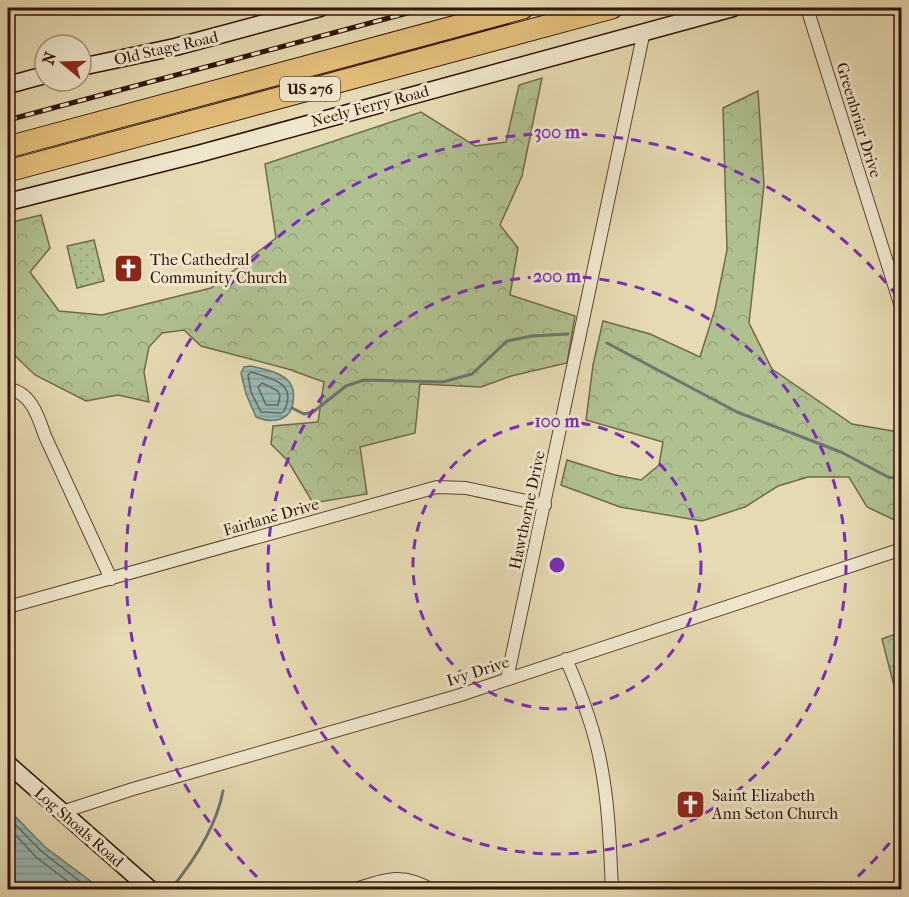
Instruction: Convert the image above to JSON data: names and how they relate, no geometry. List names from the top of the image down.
{
  "streets": {
    "highway": ["US 276"],
    "street": [
      "Old Stage Road",
      "Neely Ferry Road",
      "Greenbriar Drive",
      "Hawthorne Drive",
      "Fairlane Drive",
      "Ivy Drive",
      "Log Shoals Road"
    ]
  },
  "crossings": [
    ["Neely Ferry Road", "Hawthorne Drive"],
    ["Hawthorne Drive", "Fairlane Drive"],
    ["Hawthorne Drive", "Ivy Drive"],
    ["Ivy Drive", "Log Shoals Road"]
  ],
  "places": {
    "church": ["The Cathedral Community Church", "Saint Elizabeth Ann Seton Church"]
  },
  "north": "left",
  "rings": ["300 m", "200 m", "100 m"]
}
